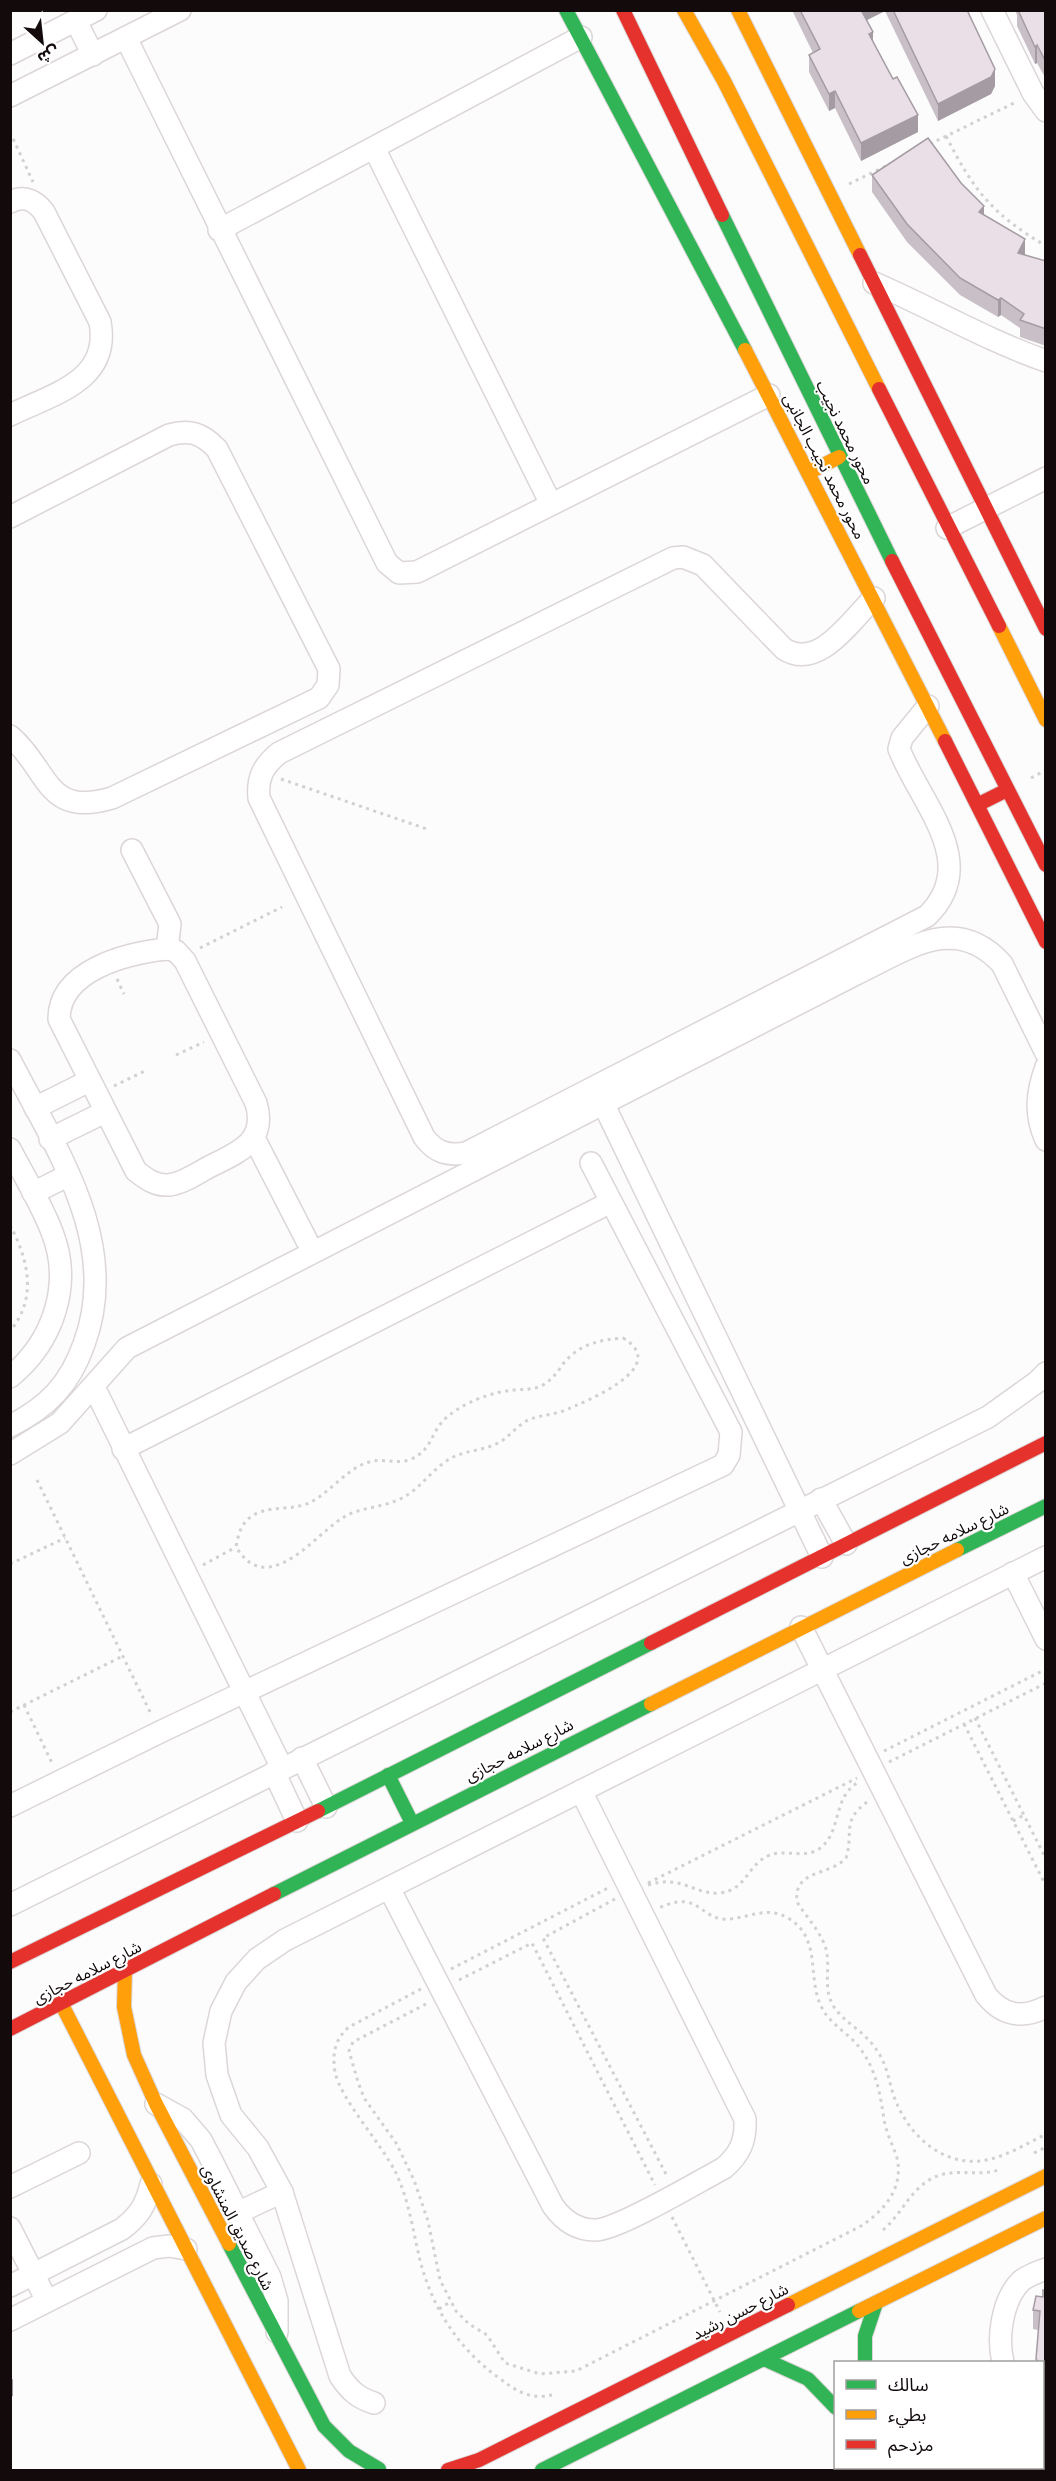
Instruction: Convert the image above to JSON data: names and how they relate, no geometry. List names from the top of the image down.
{
  "streets": {
    "street": [
      "محور محمد نجيب",
      "محور محمد نجيب الجانبى",
      "شارع سلامه حجازى",
      "شارع صديق المنشاوى",
      "شارع حسن رشيد"
    ]
  },
  "crossings": [
    ["شارع سلامه حجازى", "شارع صديق المنشاوى"]
  ],
  "legend": ["سالك", "بطيء", "مزدحم"],
  "north": "bottom right"
}
